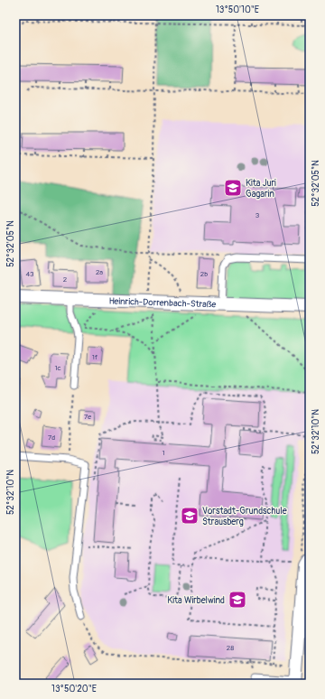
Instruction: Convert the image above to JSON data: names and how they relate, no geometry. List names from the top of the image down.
{
  "streets": {
    "street": ["Heinrich-Dorrenbach-Straße"]
  },
  "places": {
    "school or university": ["Kita Juri Gagarin", "Vorstadt-Grundschule Strausberg", "Kita Wirbelwind"]
  },
  "house_numbers": [
    "3",
    "2a",
    "43",
    "2b",
    "2",
    "1f",
    "1c",
    "7e",
    "7d",
    "1",
    "28"
  ],
  "coordinates": [
    "13°50'10\"E",
    "52°32'05\"N",
    "52°32'10\"N",
    "13°50'20\"E"
  ]
}
